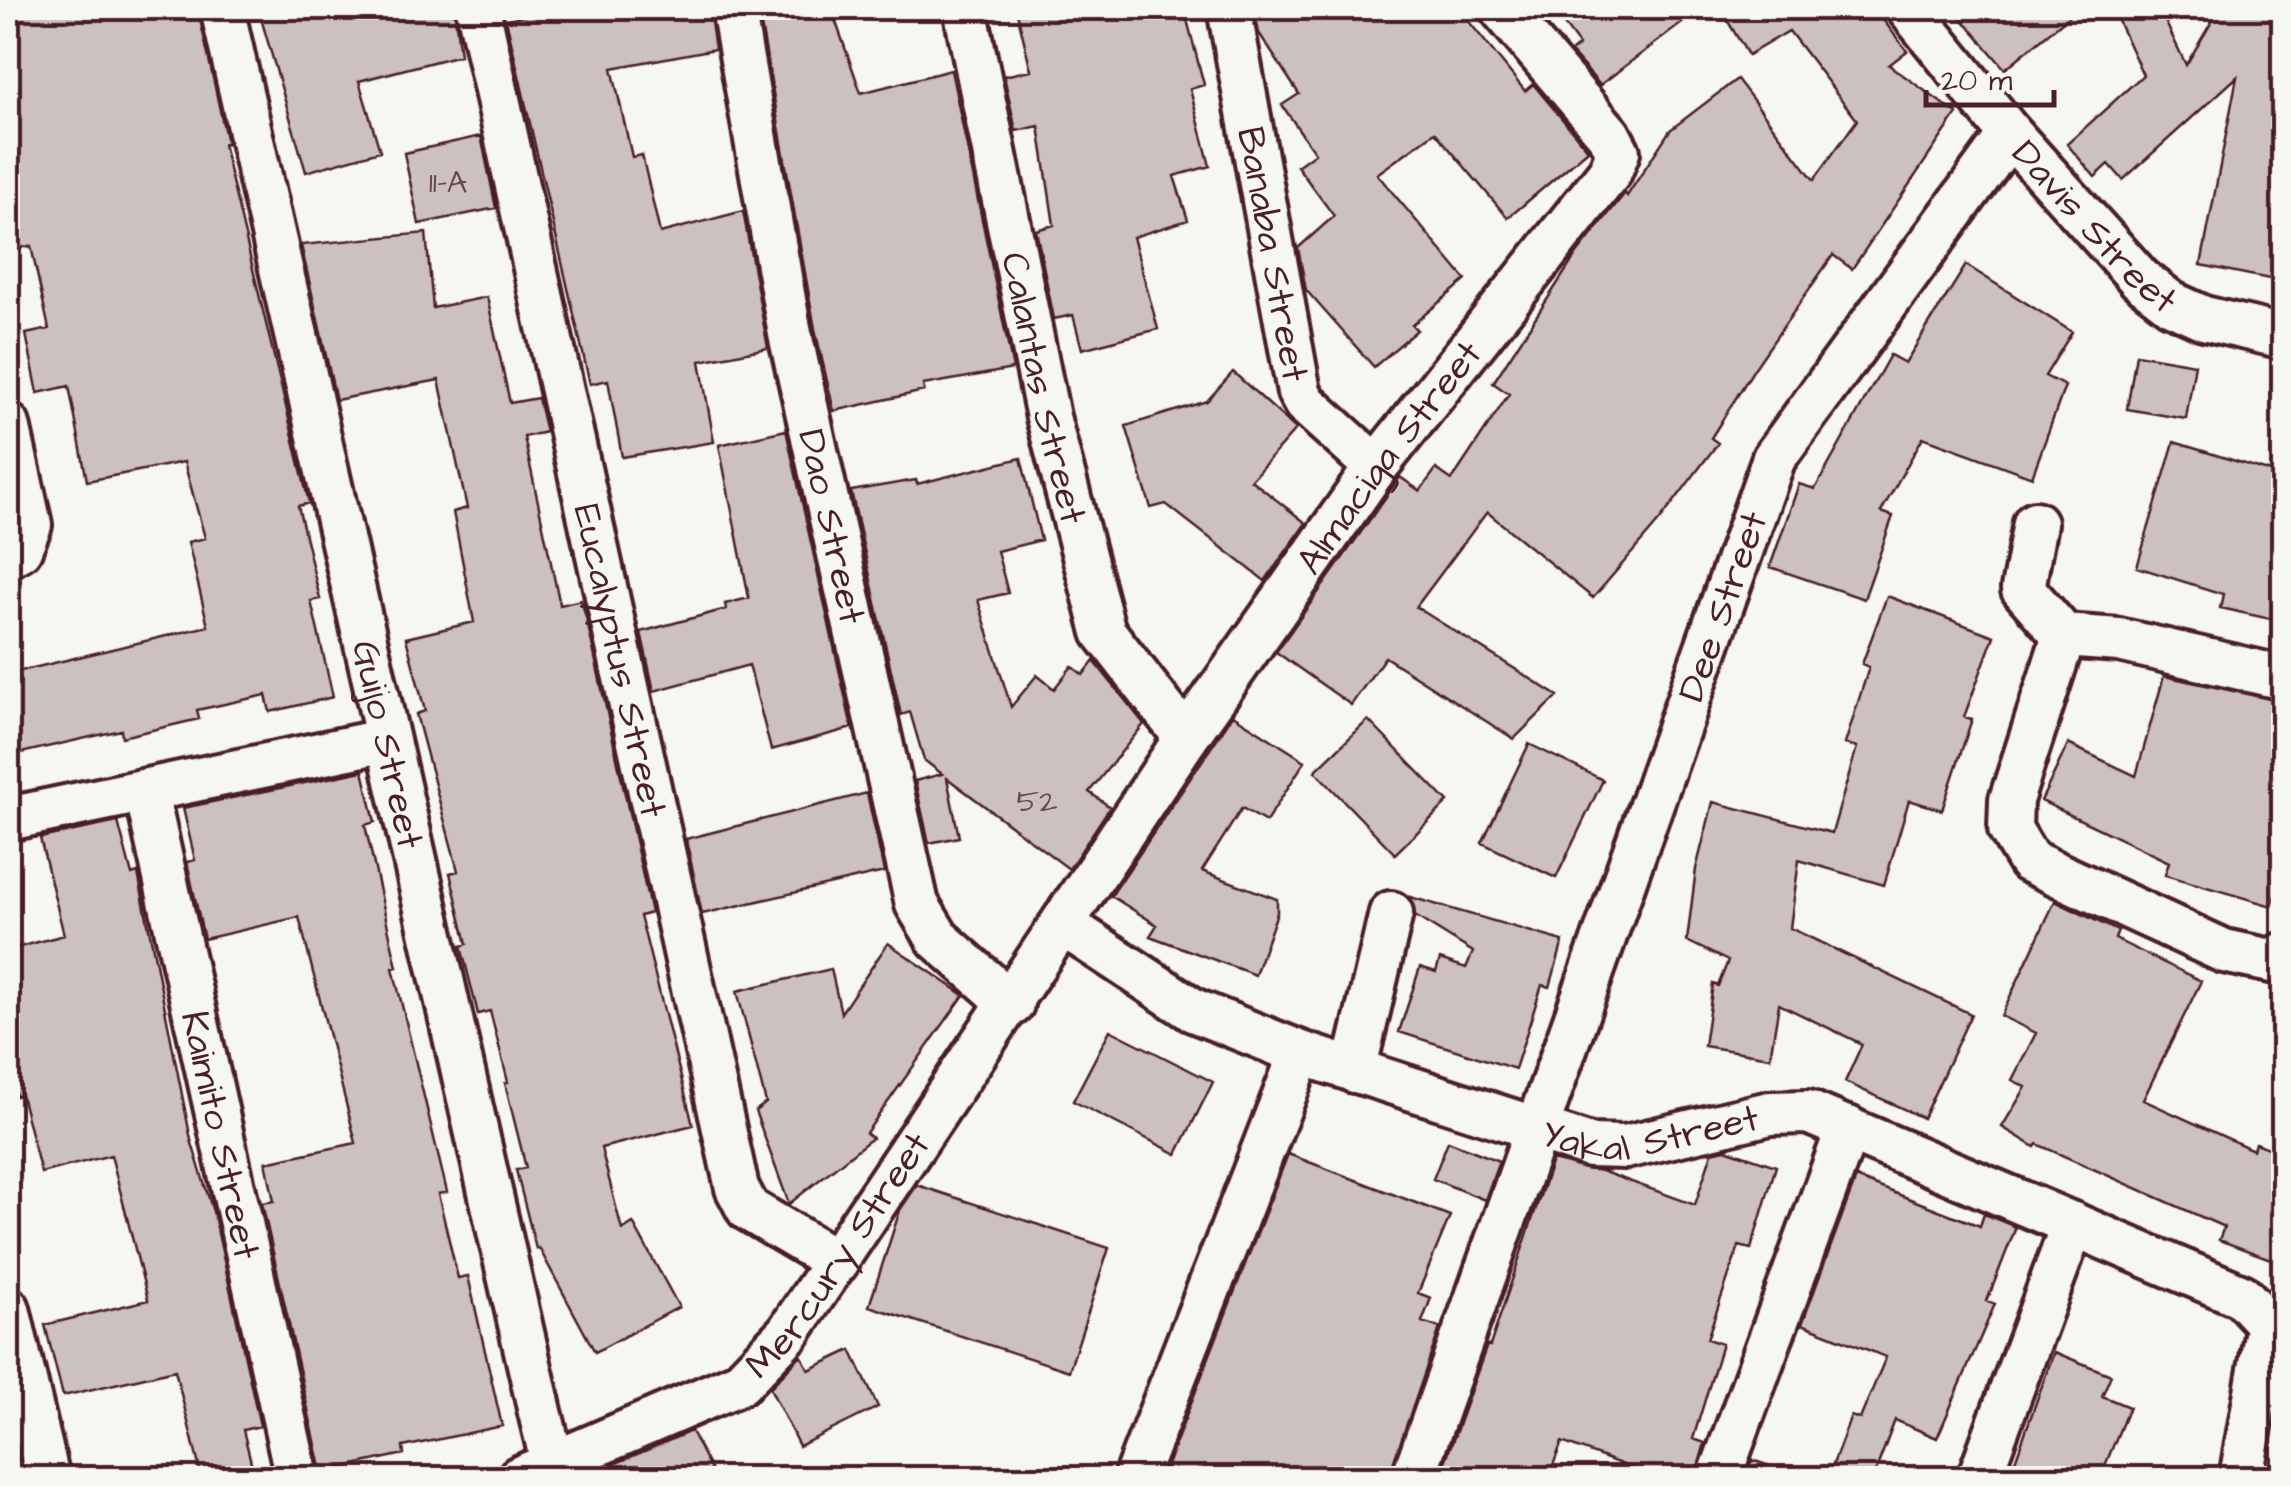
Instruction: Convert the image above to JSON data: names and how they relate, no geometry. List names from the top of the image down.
{
  "streets": {
    "street": [
      "Davis Street",
      "Banaba Street",
      "Calantas Street",
      "Almaciga Street",
      "Dao Street",
      "Dee Street",
      "Eucalyptus Street",
      "Guijo Street",
      "Yakal Street",
      "Kaimito Street",
      "Mercury Street"
    ]
  },
  "crossings": [
    ["Davis Street", "Dee Street"],
    ["Banaba Street", "Almaciga Street"],
    ["Calantas Street", "Almaciga Street"],
    ["Almaciga Street", "Yakal Street"],
    ["Almaciga Street", "Mercury Street"],
    ["Dao Street", "Mercury Street"],
    ["Dee Street", "Yakal Street"],
    ["Eucalyptus Street", "Mercury Street"],
    ["Guijo Street", "Mercury Street"],
    ["Yakal Street", "Mercury Street"]
  ],
  "house_numbers": ["11-A", "52"],
  "scale_bar": "20 m"
}
